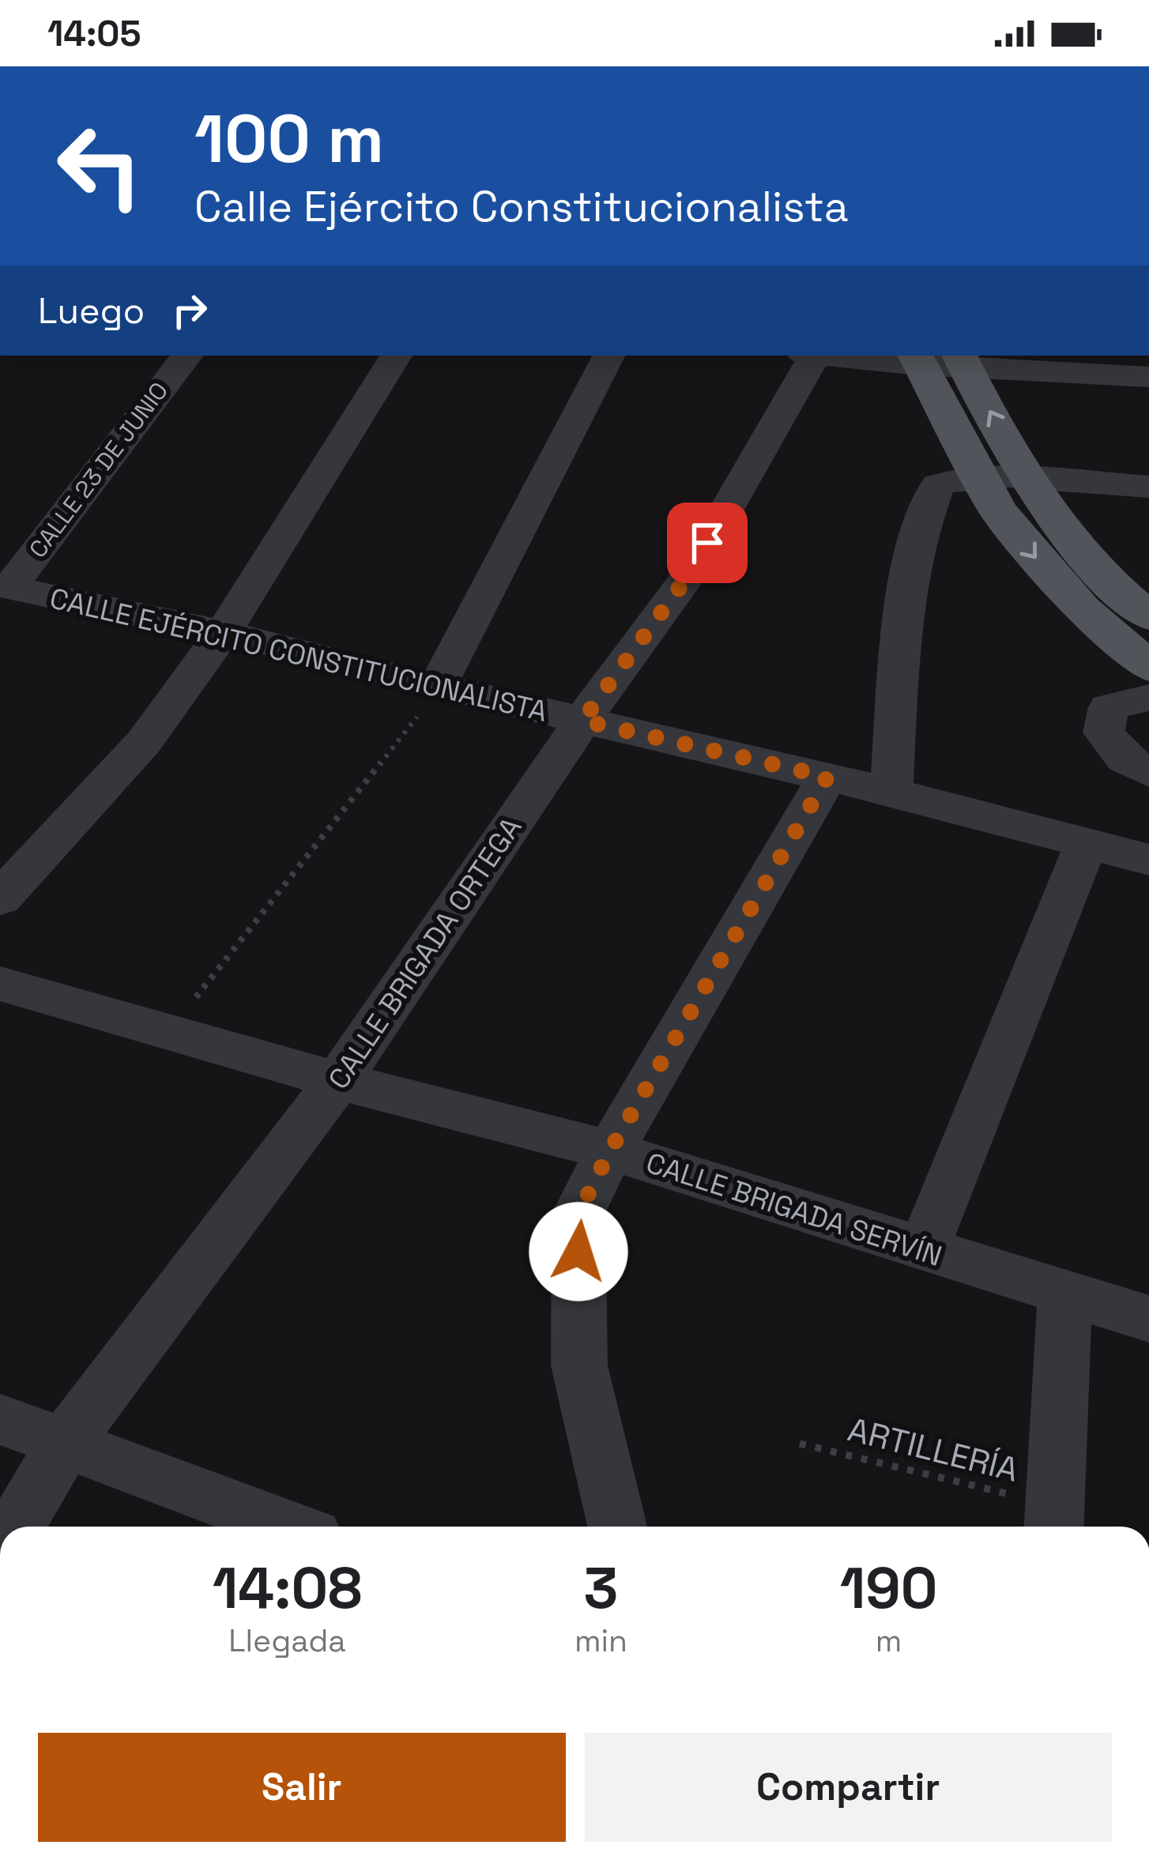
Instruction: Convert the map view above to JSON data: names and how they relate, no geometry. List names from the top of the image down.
{
  "streets": {
    "street": [
      "CALLE 23 DE JUNIO",
      "CALLE EJÉRCITO CONSTITUCIONALISTA",
      "CALLE BRIGADA ORTEGA",
      "CALLE BRIGADA SERVÍN"
    ],
    "path": ["ARTILLERÍA"]
  },
  "crossings": [
    ["CALLE 23 DE JUNIO", "CALLE EJÉRCITO CONSTITUCIONALISTA"],
    ["CALLE EJÉRCITO CONSTITUCIONALISTA", "CALLE BRIGADA ORTEGA"],
    ["CALLE BRIGADA ORTEGA", "CALLE BRIGADA SERVÍN"]
  ],
  "page": {
    "status": "14:05",
    "turn": ["100 m", "Calle Ejército Constitucionalista"],
    "then": "Luego",
    "eta": [
      "14:08",
      "Llegada",
      "3",
      "min",
      "190",
      "m"
    ],
    "buttons": ["Salir", "Compartir"]
  }
}
